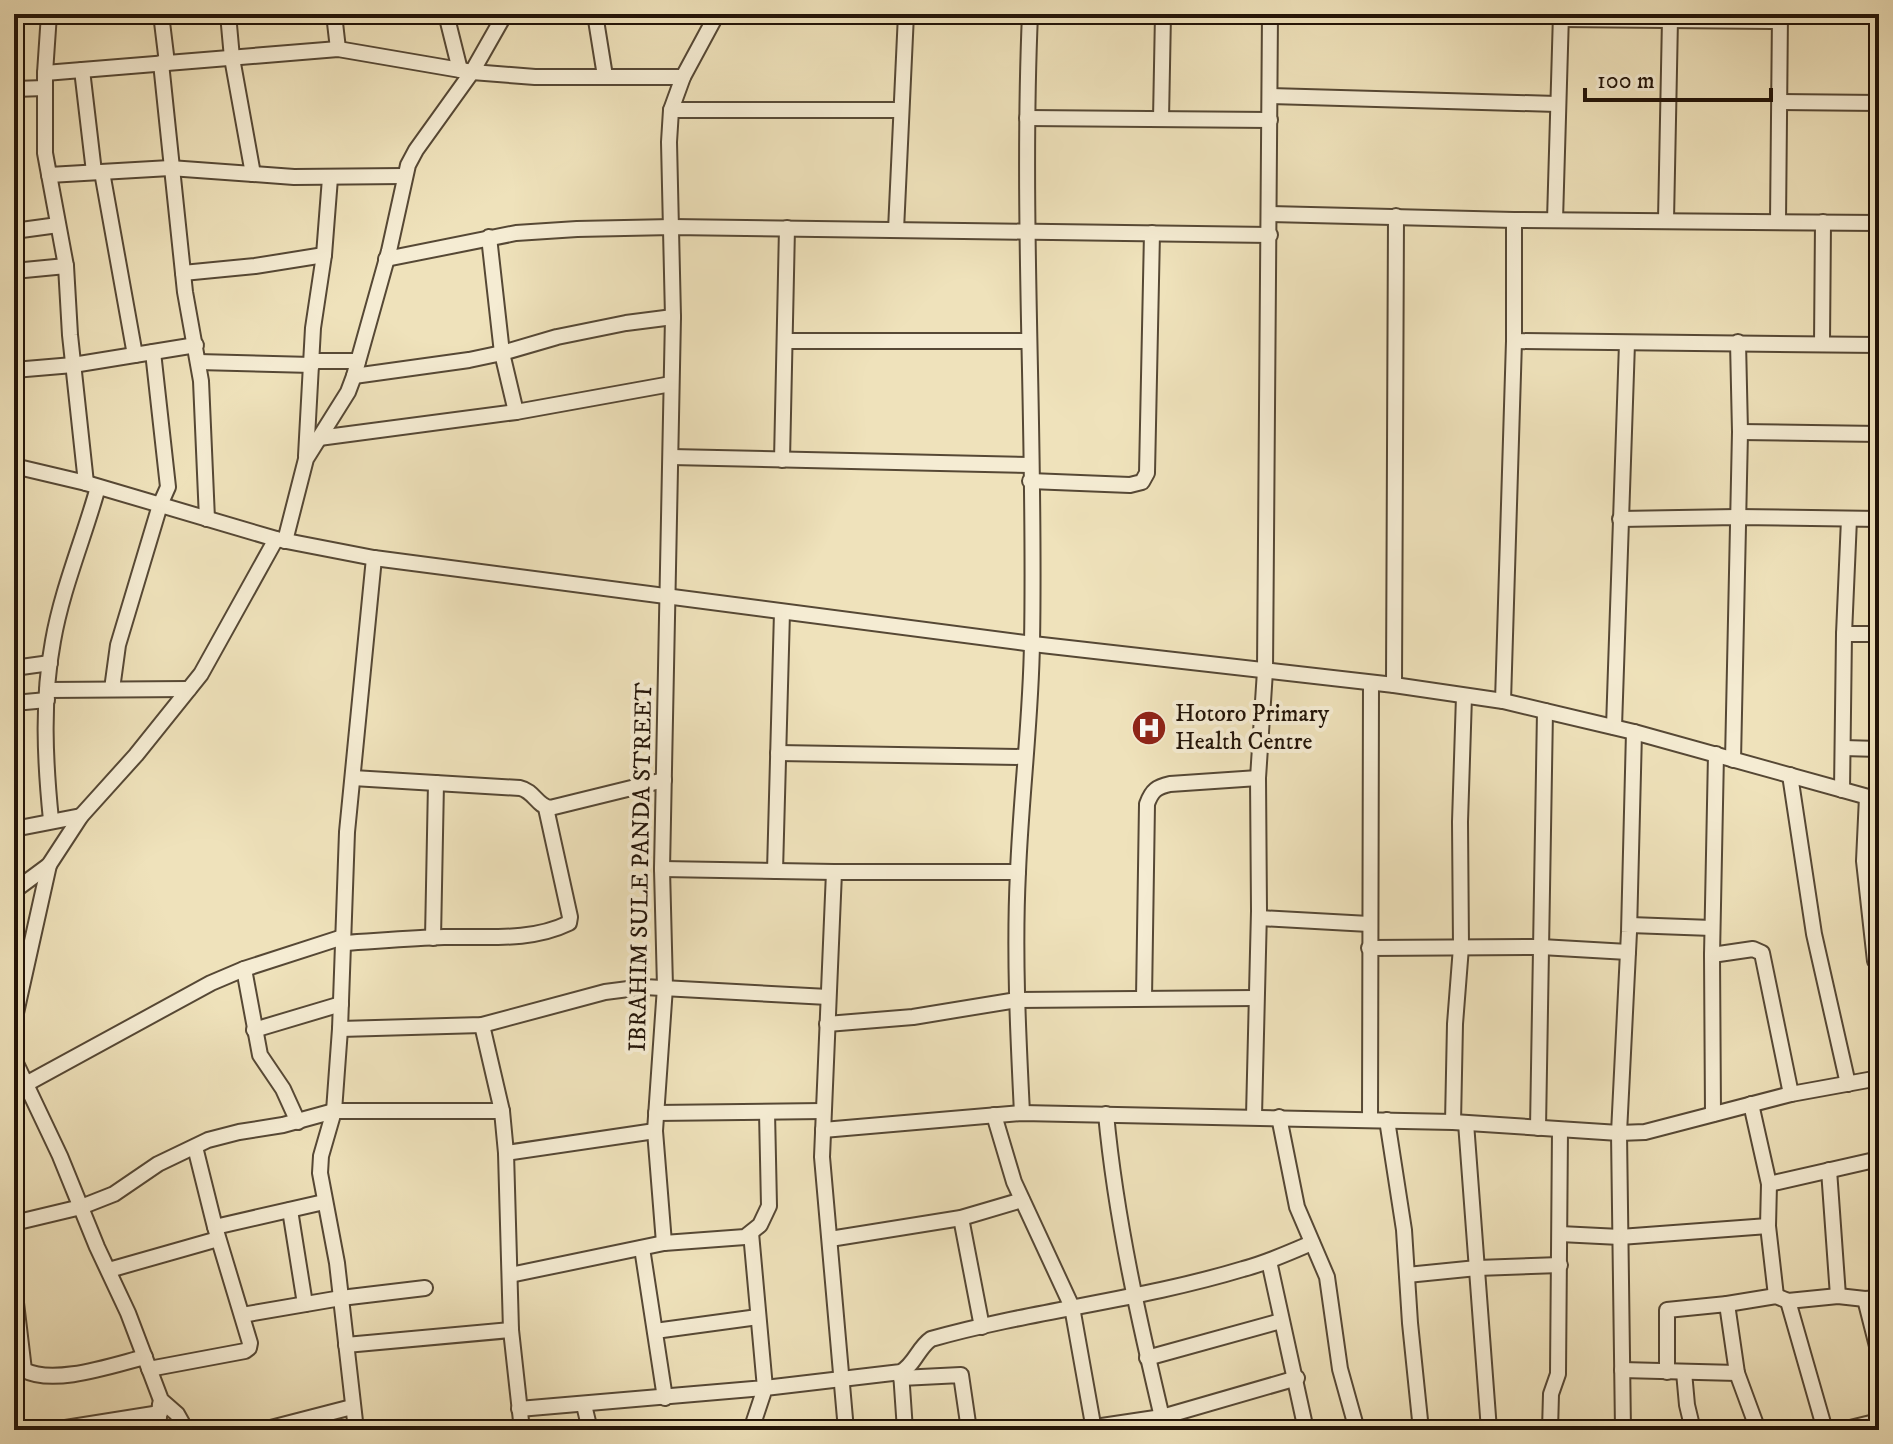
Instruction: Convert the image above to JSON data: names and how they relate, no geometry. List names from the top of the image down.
{
  "streets": {
    "street": ["IBRAHIM SULE PANDA STREET"]
  },
  "places": {
    "hospital": ["Hotoro Primary Health Centre"]
  },
  "scale_bar": "100 m"
}
